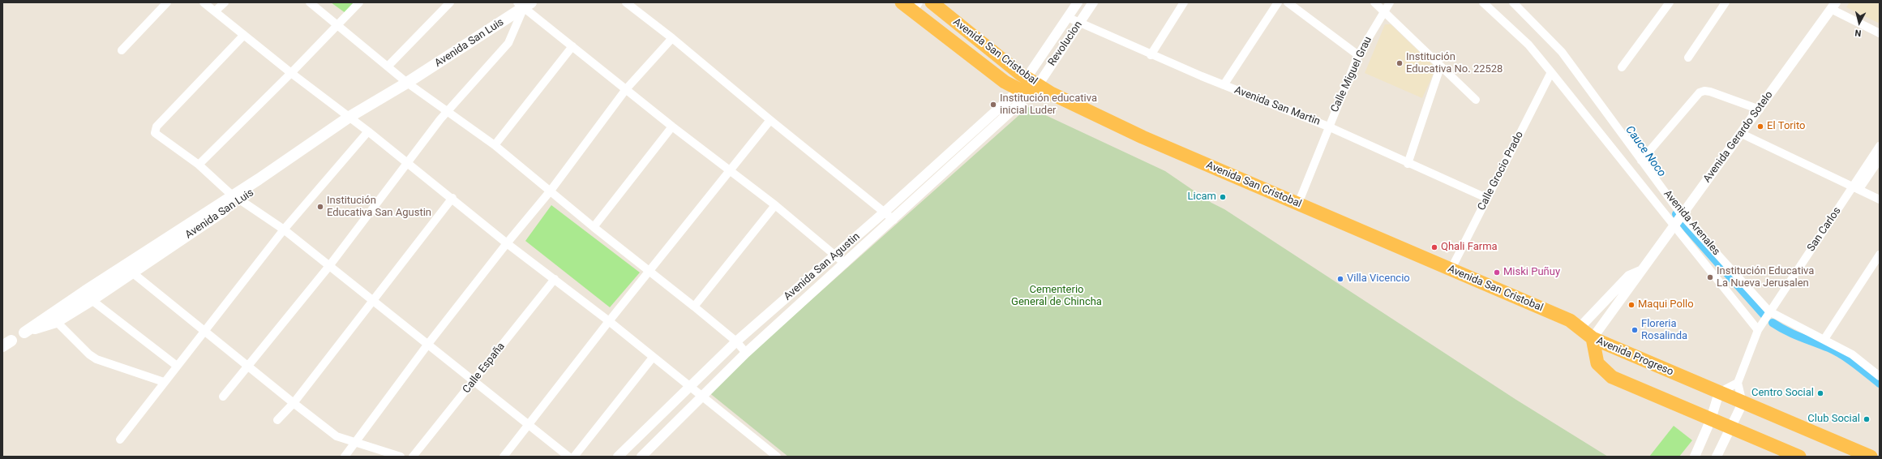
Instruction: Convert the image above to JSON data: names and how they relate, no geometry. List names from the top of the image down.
{
  "streets": {
    "highway": ["Avenida San Cristobal", "Avenida Progreso"],
    "main road": ["Avenida San Luis"],
    "street": [
      "Revolucion",
      "Calle Miguel Grau",
      "Avenida San Martin",
      "Avenida Gerardo Sotelo",
      "Calle Grocio Prado",
      "Avenida Arenales",
      "San Carlos",
      "Avenida San Agustin",
      "Calle España"
    ]
  },
  "crossings": [
    ["Revolucion", "Avenida San Cristobal"],
    ["Revolucion", "Avenida San Martin"],
    ["Revolucion", "Avenida San Agustin"],
    ["Avenida San Cristobal", "Calle Miguel Grau"],
    ["Avenida San Cristobal", "Avenida Gerardo Sotelo"],
    ["Avenida San Cristobal", "Calle Grocio Prado"],
    ["Avenida San Cristobal", "Avenida San Agustin"],
    ["Avenida San Cristobal", "Avenida Progreso"],
    ["Calle Miguel Grau", "Avenida San Martin"],
    ["Avenida San Martin", "Calle Grocio Prado"],
    ["Avenida Gerardo Sotelo", "Avenida Arenales"],
    ["Avenida Gerardo Sotelo", "Avenida Progreso"],
    ["Calle Grocio Prado", "Avenida Arenales"],
    ["Avenida Arenales", "San Carlos"]
  ],
  "water": ["Cauce Noco"],
  "parks": ["Cementerio General de Chincha"],
  "places": [
    "Institución Educativa No. 22528",
    "Institución educativa inicial Luder",
    "El Torito",
    "Licam",
    "Institución Educativa San Agustin",
    "Qhali Farma",
    "Miski Puñuy",
    "Institución Educativa La Nueva Jerusalen",
    "Villa Vicencio",
    "Maqui Pollo",
    "Floreria Rosalinda",
    "Centro Social",
    "Club Social"
  ],
  "north": "bottom"
}
